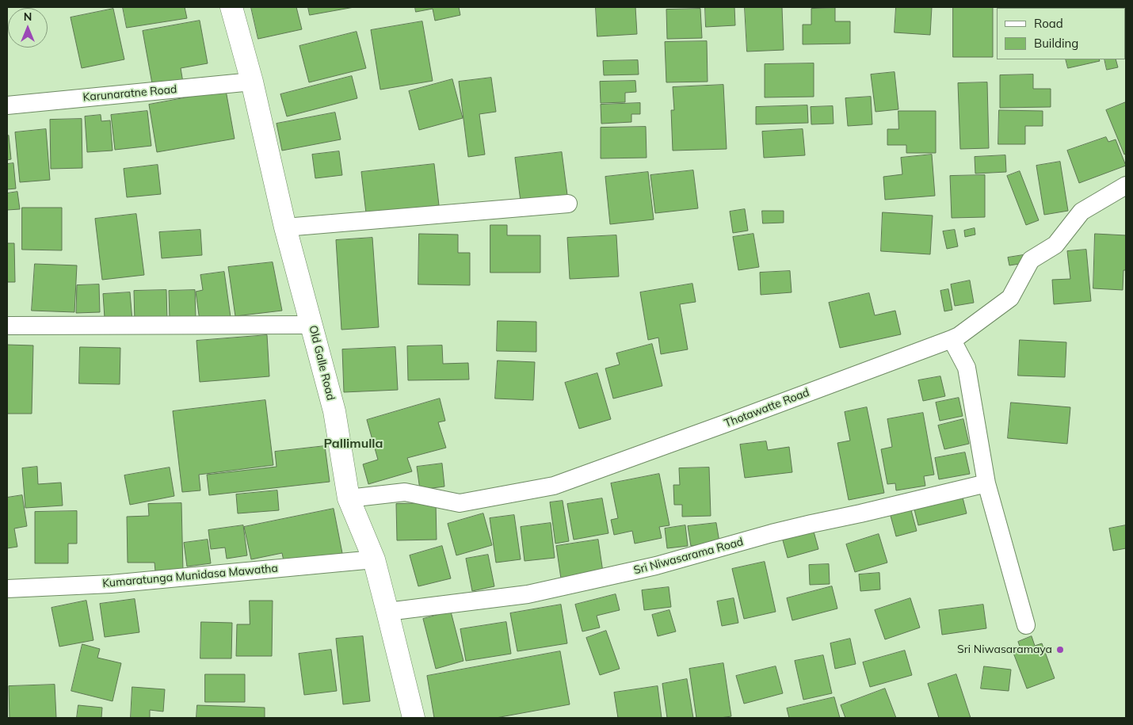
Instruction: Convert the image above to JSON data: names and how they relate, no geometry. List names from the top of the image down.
{
  "streets": {
    "highway": ["Old Galle Road"],
    "street": [
      "Karunaratne Road",
      "Thotawatte Road",
      "Sri Niwasarama Road",
      "Kumaratunga Munidasa Mawatha"
    ]
  },
  "crossings": [
    ["Karunaratne Road", "Old Galle Road"],
    ["Old Galle Road", "Thotawatte Road"],
    ["Old Galle Road", "Sri Niwasarama Road"],
    ["Old Galle Road", "Kumaratunga Munidasa Mawatha"]
  ],
  "districts": ["Pallimulla"],
  "places": ["Sri Niwasaramaya"],
  "legend": ["Road", "Building"],
  "north": "top"
}
